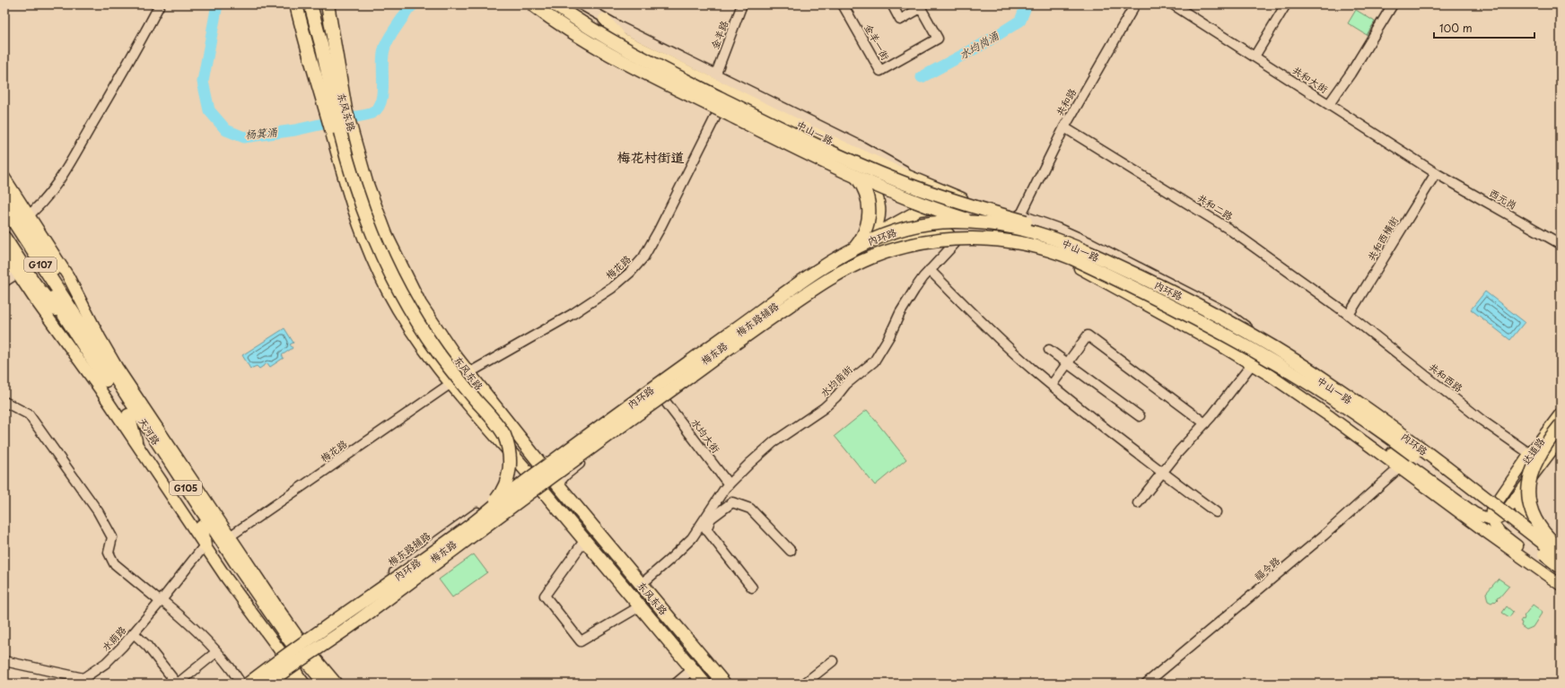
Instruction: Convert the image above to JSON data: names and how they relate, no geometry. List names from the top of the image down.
{
  "streets": {
    "highway": [
      "东风东路",
      "内环路",
      "G107",
      "天河路",
      "G105"
    ],
    "main road": ["中山一路", "梅东路", "达道路"],
    "street": [
      "金羊路",
      "金羊一街",
      "共和大街",
      "共和路",
      "西元岗",
      "共和二路",
      "共和西横街",
      "梅花路",
      "共和西路",
      "水均南街",
      "水均大街",
      "福今路",
      "水荫路"
    ]
  },
  "crossings": [
    ["共和大街", "西元岗"],
    ["共和大街", "共和西横街"],
    ["共和路", "共和二路"],
    ["东风东路", "梅花路"],
    ["东风东路", "梅东路"],
    ["中山一路", "内环路"],
    ["中山一路", "梅东路"],
    ["中山一路", "达道路"],
    ["中山一路", "福今路"],
    ["西元岗", "共和西横街"],
    ["共和二路", "共和西横街"],
    ["共和二路", "共和西路"],
    ["共和西横街", "共和西路"],
    ["梅东路", "天河路"],
    ["梅东路", "G105"],
    ["共和西路", "达道路"],
    ["水均南街", "水均大街"],
    ["天河路", "G105"]
  ],
  "districts": ["梅花村街道"],
  "water": ["水均岗涌", "杨箕涌"],
  "scale_bar": "100 m"
}
